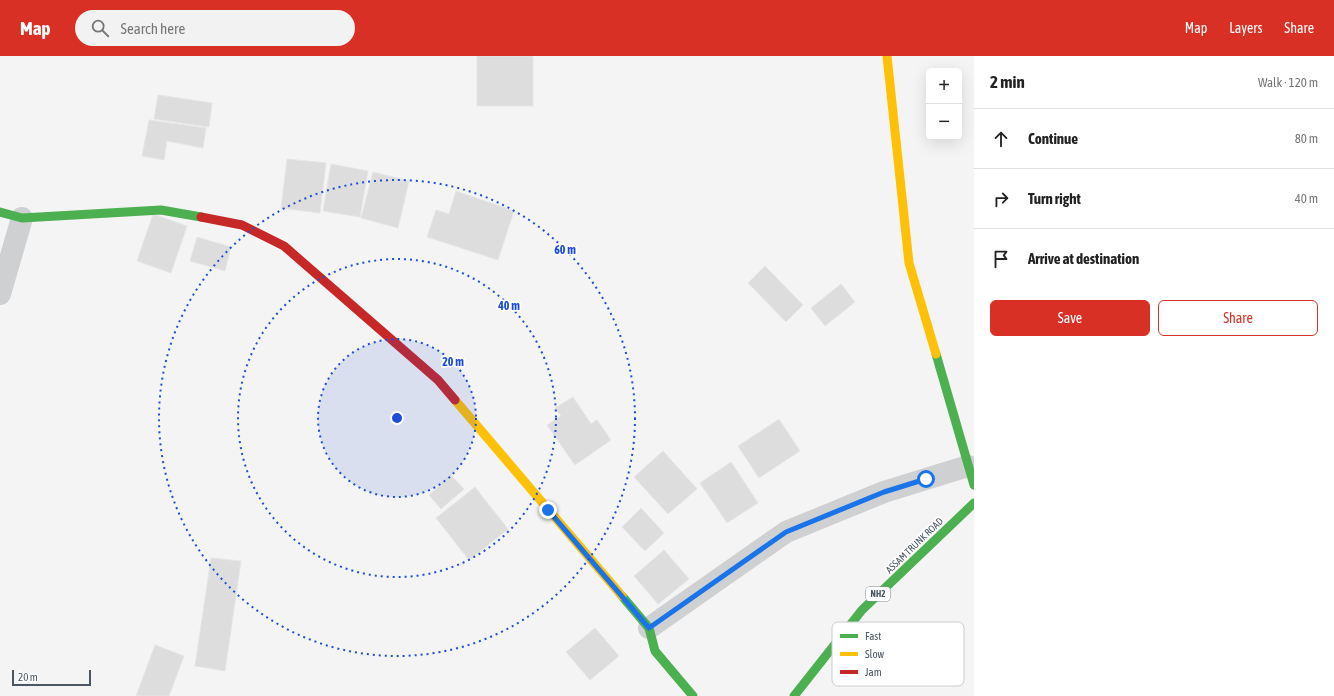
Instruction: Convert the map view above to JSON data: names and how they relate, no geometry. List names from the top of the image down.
{
  "streets": {
    "main road": ["ASSAM TRUNK ROAD", "NH2"]
  },
  "legend": ["Fast", "Slow", "Jam"],
  "scale_bar": "20 m",
  "page": {
    "header": "Map",
    "search": "Search here",
    "nav": ["Map", "Layers", "Share"],
    "heading": ["2 min", "Walk · 120 m"],
    "map_buttons": ["+", "−"],
    "list": [
      ["Continue", "80 m"],
      ["Turn right", "40 m"],
      "Arrive at destination"
    ],
    "buttons": ["Save", "Share"],
    "scale": "20 m"
  },
  "rings": ["60 m", "40 m", "20 m"]
}
